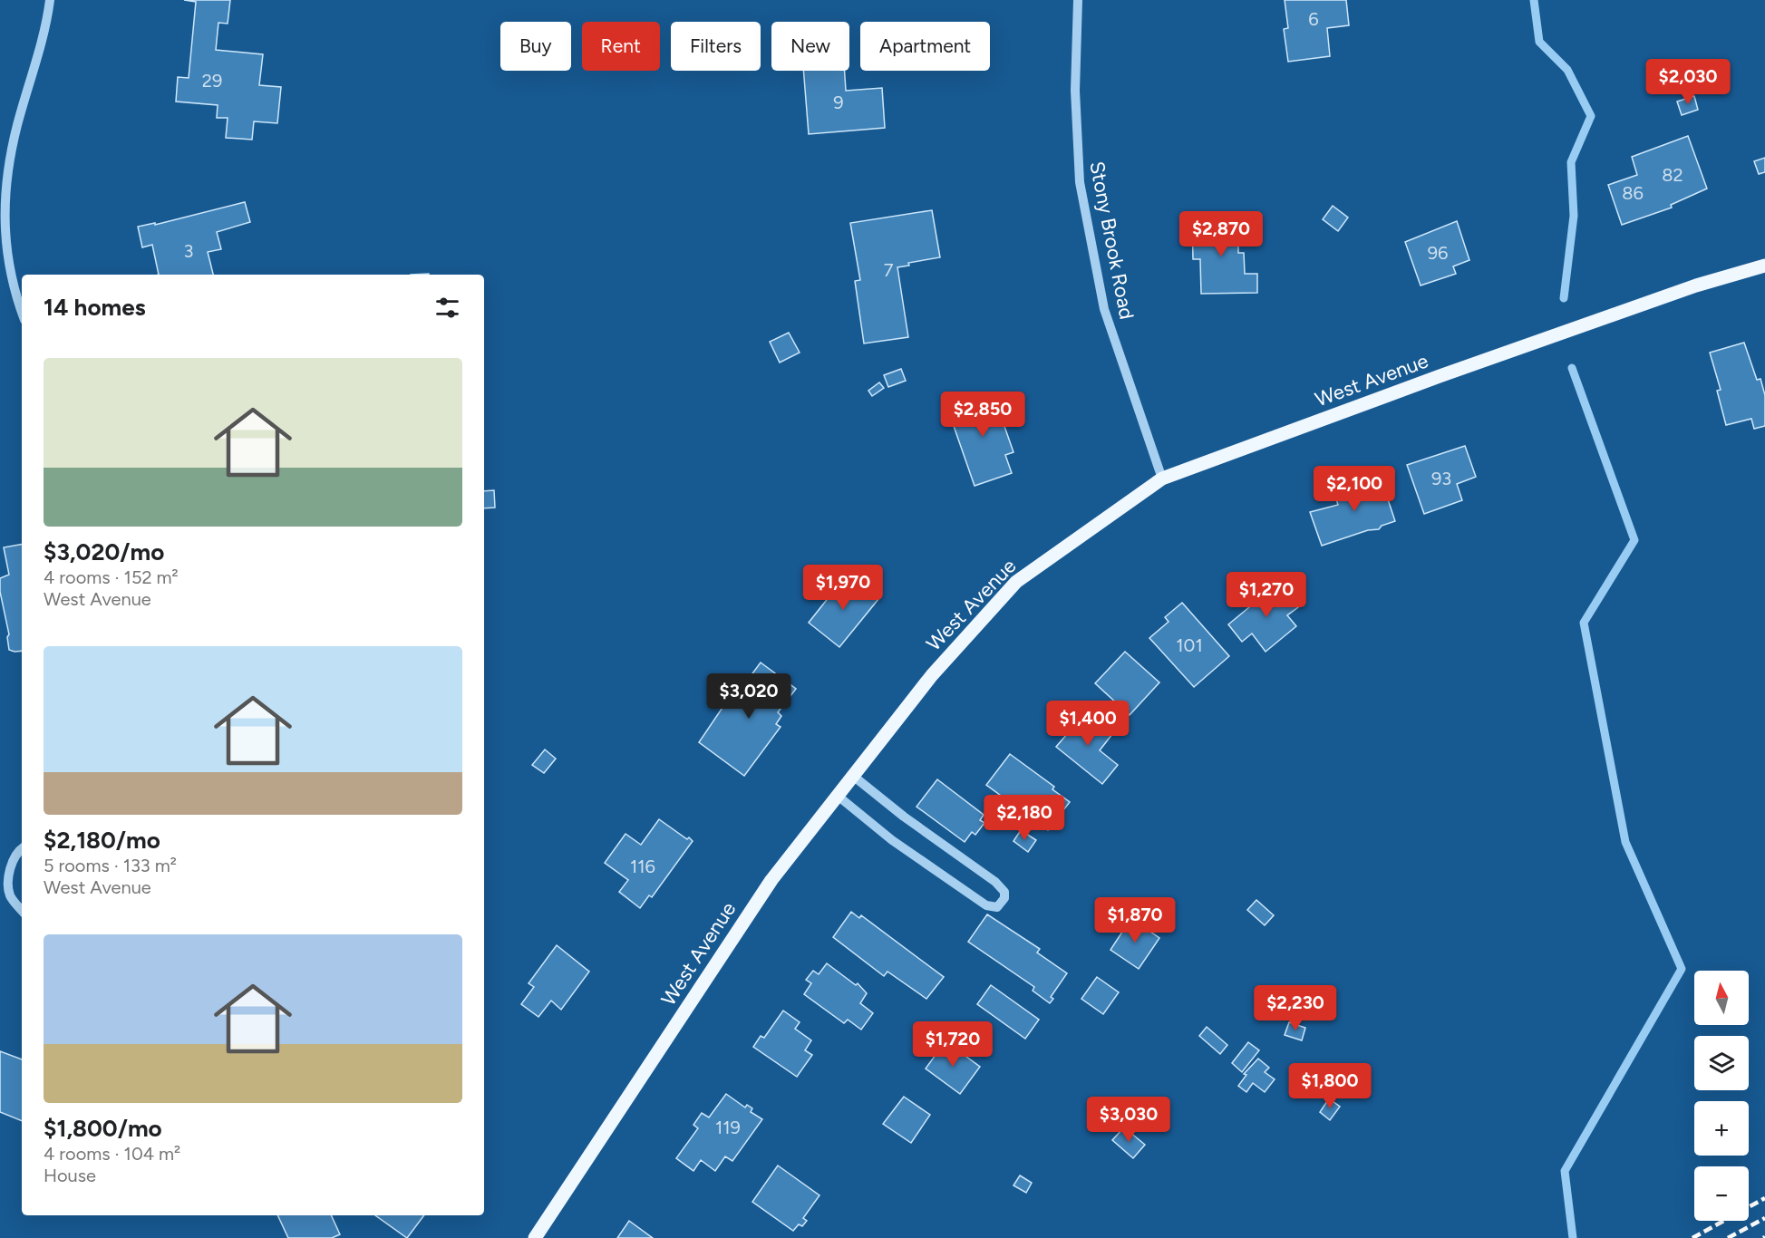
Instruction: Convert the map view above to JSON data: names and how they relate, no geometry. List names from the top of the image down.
{
  "streets": {
    "main road": ["West Avenue"],
    "street": ["Stony Brook Road"]
  },
  "crossings": [
    ["Stony Brook Road", "West Avenue"]
  ],
  "house_numbers": [
    "6",
    "29",
    "9",
    "82",
    "86",
    "3",
    "96",
    "7",
    "93",
    "101",
    "116",
    "119"
  ],
  "north": "top",
  "page": {
    "chip": [
      "Buy",
      "Rent",
      "Filters",
      "New",
      "Apartment"
    ],
    "price": [
      "$2,030",
      "$2,870",
      "$2,850",
      "$2,100",
      "$1,970",
      "$1,270",
      "$3,020",
      "$1,400",
      "$2,180",
      "$1,870",
      "$2,230",
      "$1,720",
      "$1,800",
      "$3,030"
    ],
    "heading": "14 homes",
    "list": [
      {
        "name": "$3,020/mo",
        "note": "4 rooms · 152 m² · West Avenue"
      },
      {
        "name": "$2,180/mo",
        "note": "5 rooms · 133 m² · West Avenue"
      },
      {
        "name": "$1,800/mo",
        "note": "4 rooms · 104 m² · House"
      }
    ],
    "map_buttons": ["+", "−"]
  }
}
